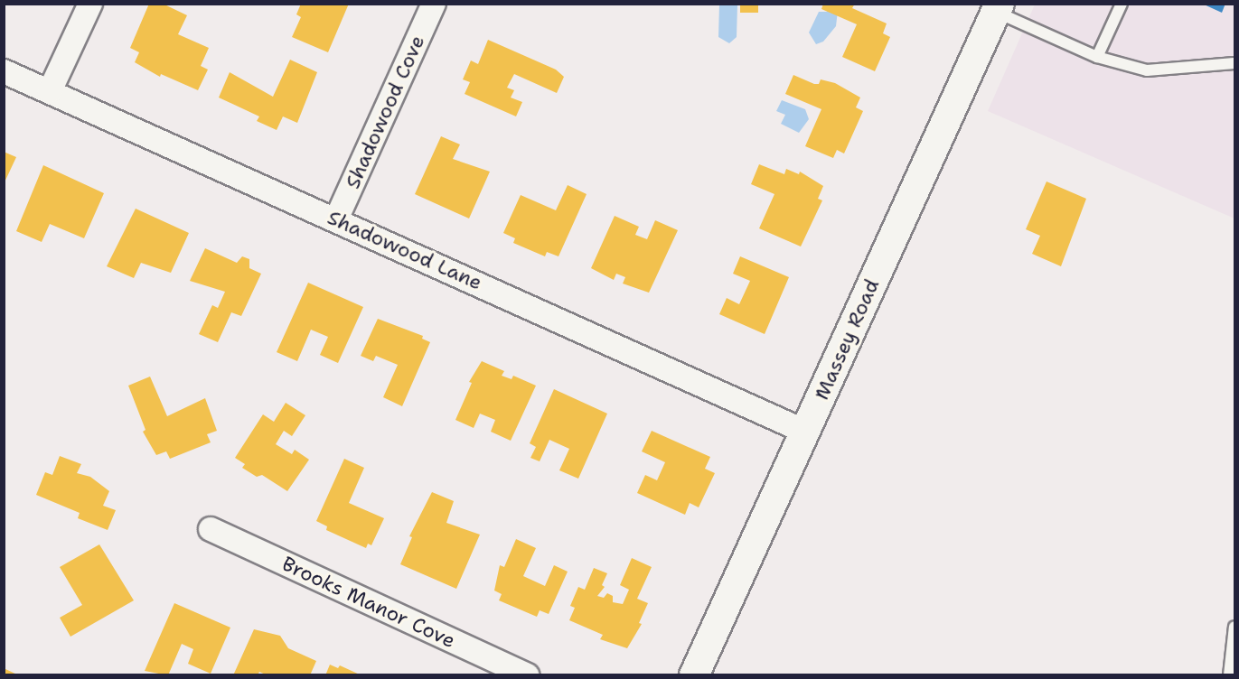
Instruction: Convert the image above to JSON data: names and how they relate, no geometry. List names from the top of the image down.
{
  "streets": {
    "street": [
      "Shadowood Cove",
      "Shadowood Lane",
      "Massey Road",
      "Brooks Manor Cove"
    ]
  },
  "crossings": [
    ["Shadowood Cove", "Shadowood Lane"],
    ["Shadowood Lane", "Massey Road"]
  ]
}
